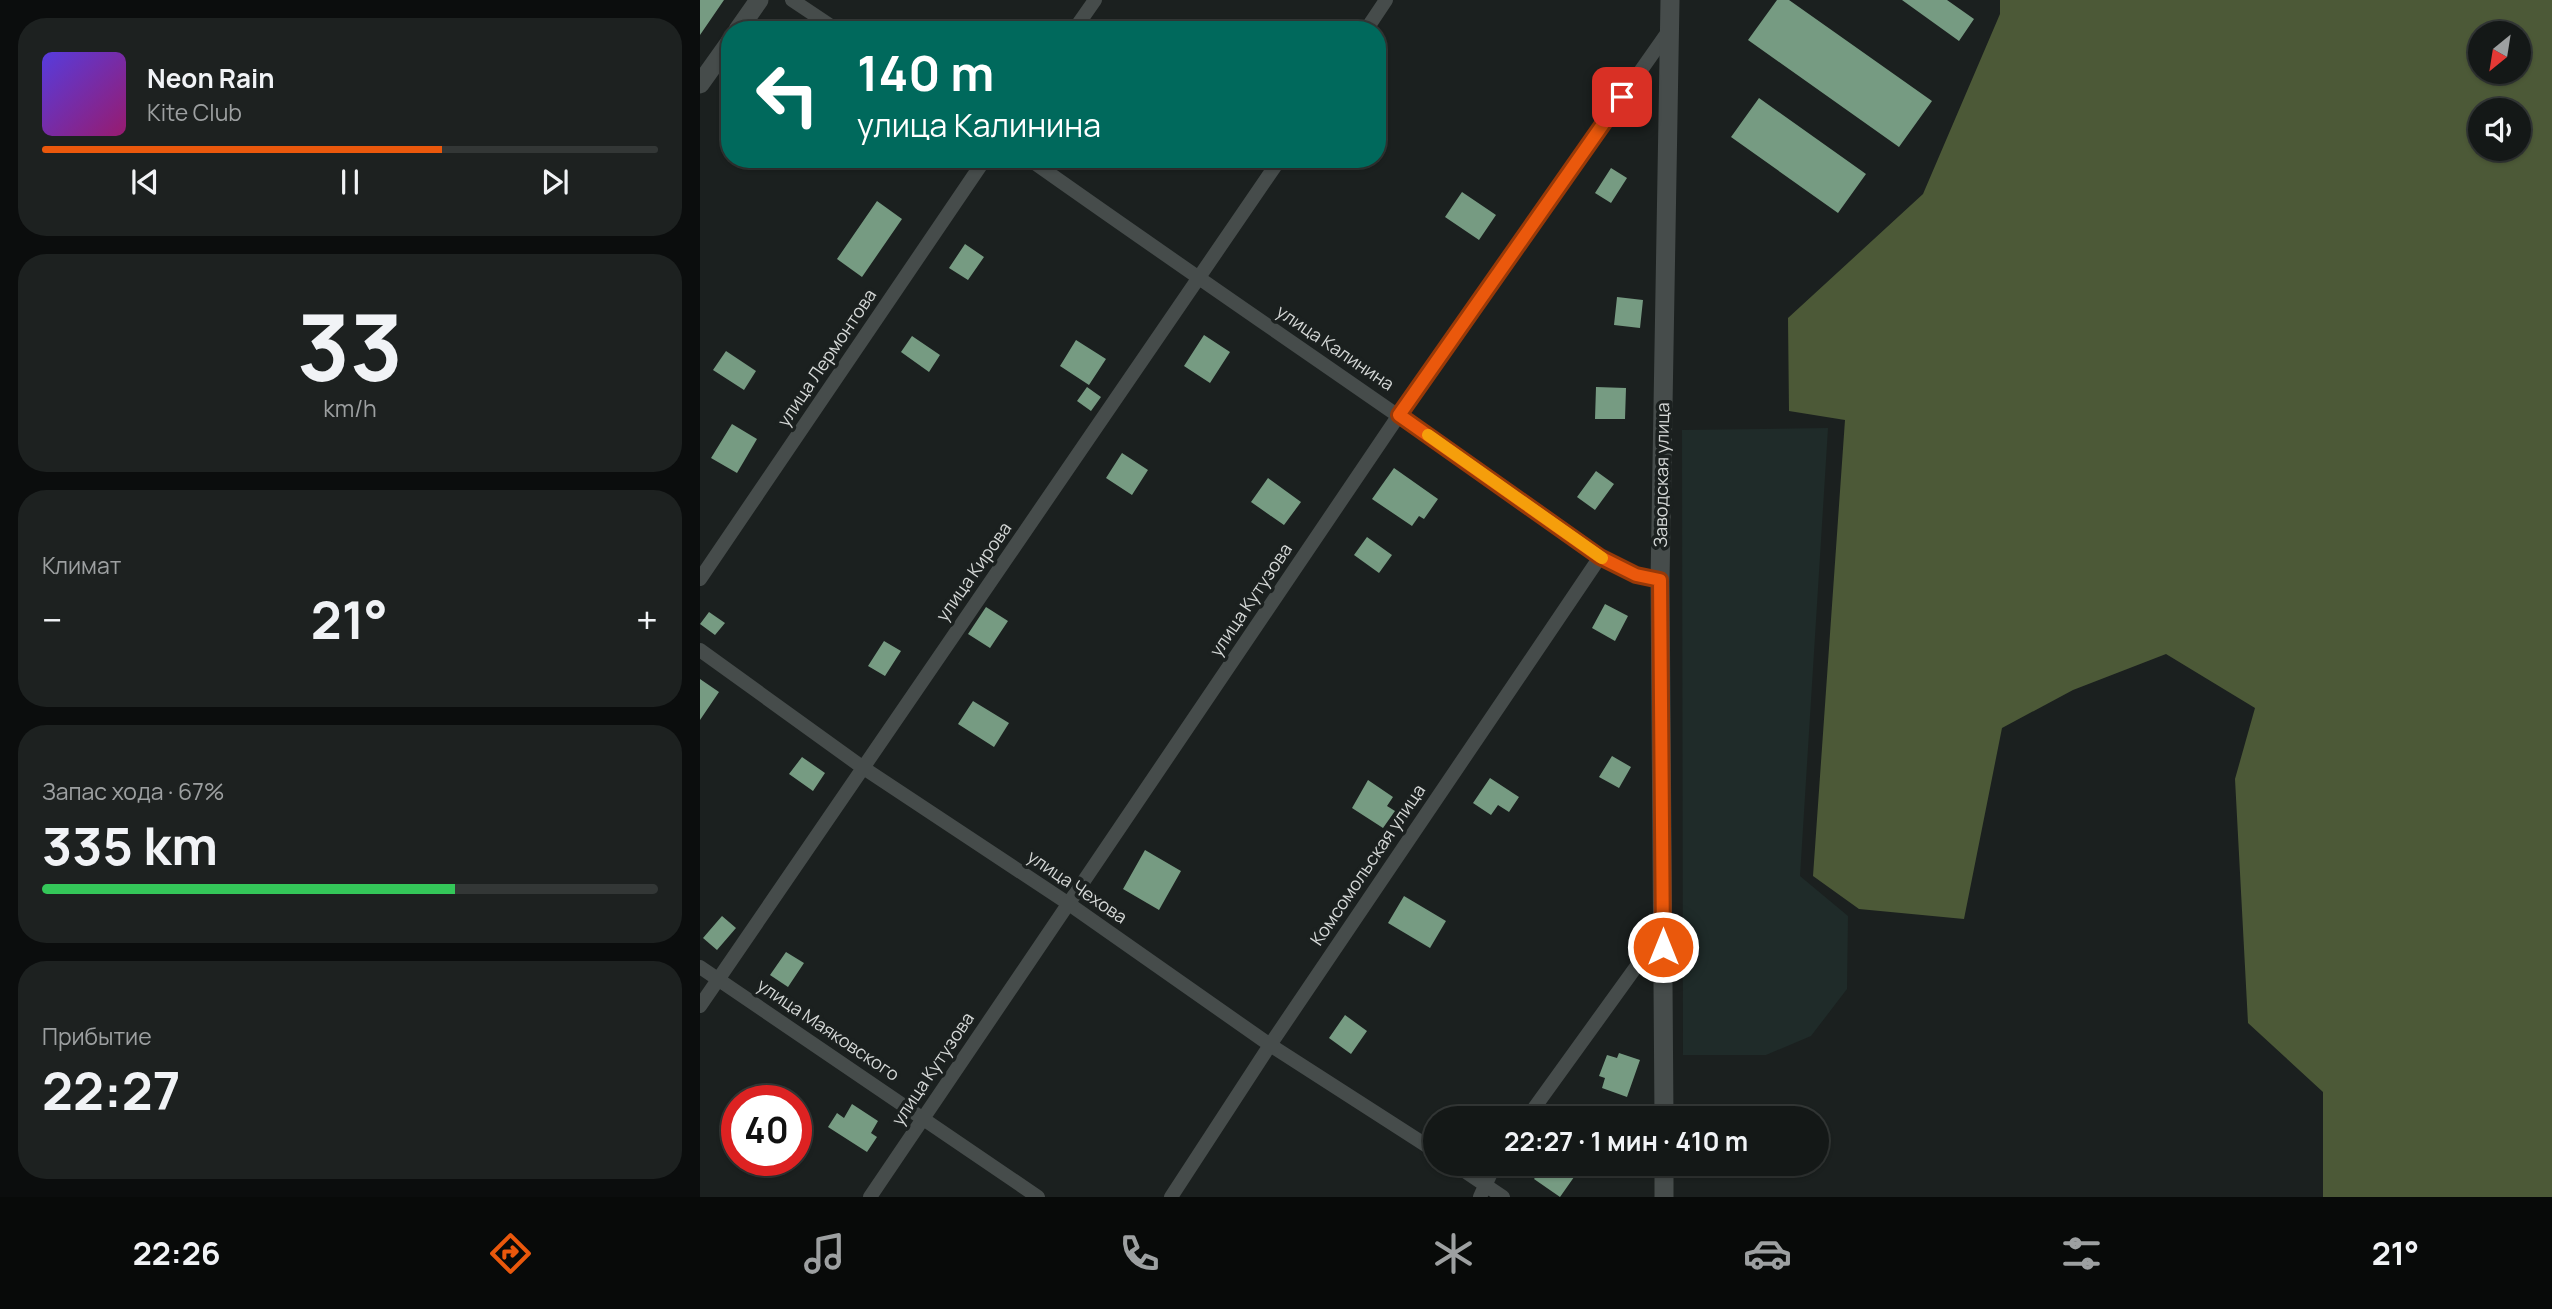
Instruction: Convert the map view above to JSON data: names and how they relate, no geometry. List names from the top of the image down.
{
  "streets": {
    "street": [
      "улица Калинина",
      "улица Лермонтова",
      "Заводская улица",
      "улица Кирова",
      "улица Кутузова",
      "Комсомольская улица",
      "улица Чехова",
      "улица Маяковского"
    ]
  },
  "crossings": [
    ["улица Калинина", "Заводская улица"],
    ["улица Калинина", "улица Кирова"],
    ["улица Калинина", "улица Кутузова"],
    ["улица Калинина", "Комсомольская улица"],
    ["Заводская улица", "улица Кутузова"],
    ["улица Кирова", "улица Чехова"],
    ["улица Кирова", "улица Маяковского"],
    ["улица Кутузова", "улица Чехова"],
    ["улица Кутузова", "улица Маяковского"],
    ["Комсомольская улица", "улица Чехова"]
  ],
  "north": "bottom left",
  "page": {
    "turn": ["140 m", "улица Калинина"],
    "song": ["Neon Rain", "Kite Club"],
    "tile": [
      ["33", "km/h"],
      "Климат",
      ["Запас хода · 67%", "335 km"],
      ["Прибытие", "22:27"]
    ],
    "heat": ["−", "21°", "+"],
    "limit": "40",
    "trip": "22:27 · 1 мин · 410 m",
    "tabs": ["22:26", "21°"]
  }
}
